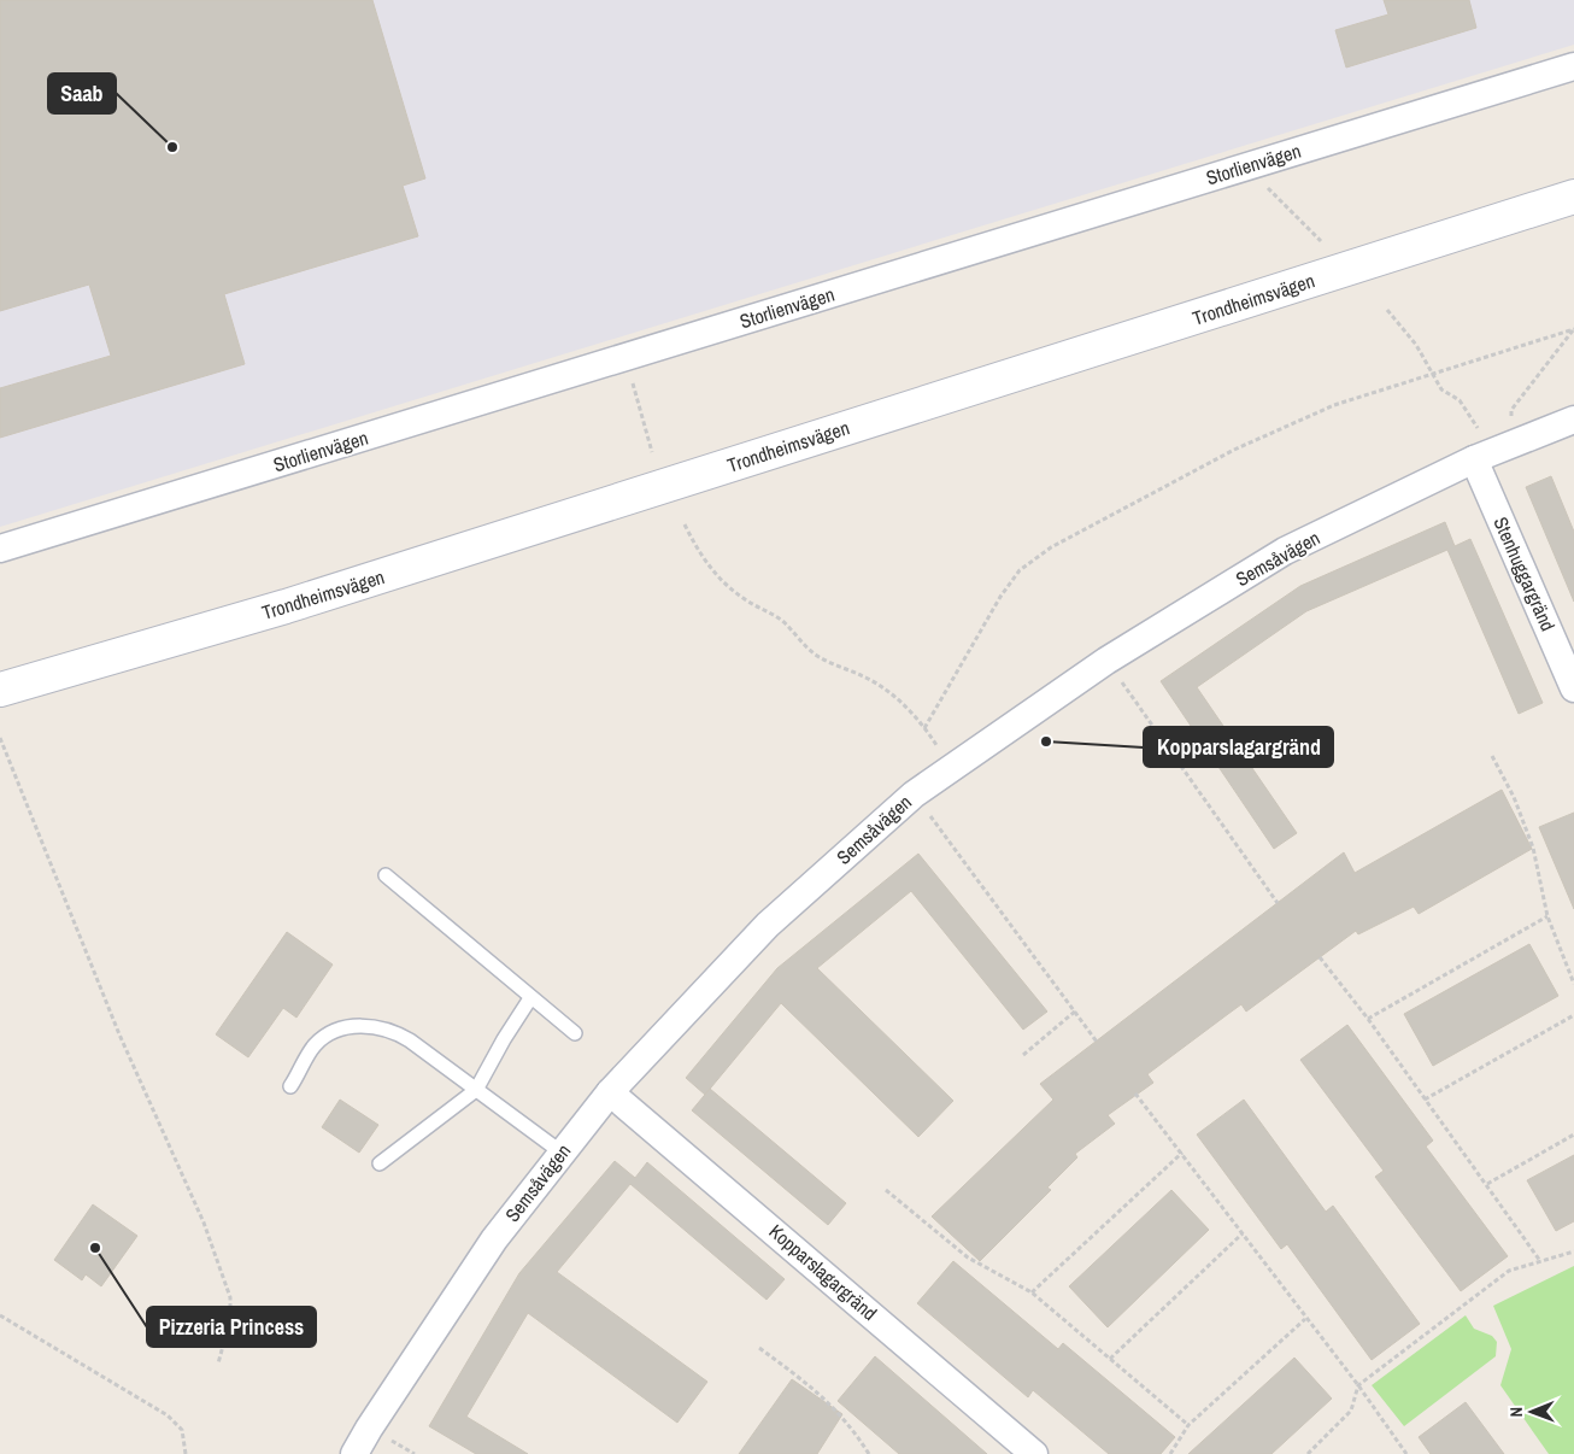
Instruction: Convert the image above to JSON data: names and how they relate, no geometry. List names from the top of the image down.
{
  "streets": {
    "main road": ["Trondheimsvägen"],
    "street": [
      "Storlienvägen",
      "Semsåvägen",
      "Stenhuggargränd",
      "Kopparslagargränd"
    ]
  },
  "crossings": [
    ["Semsåvägen", "Stenhuggargränd"],
    ["Semsåvägen", "Kopparslagargränd"]
  ],
  "places": ["Saab", "Kopparslagargränd", "Pizzeria Princess"],
  "north": "left"
}
